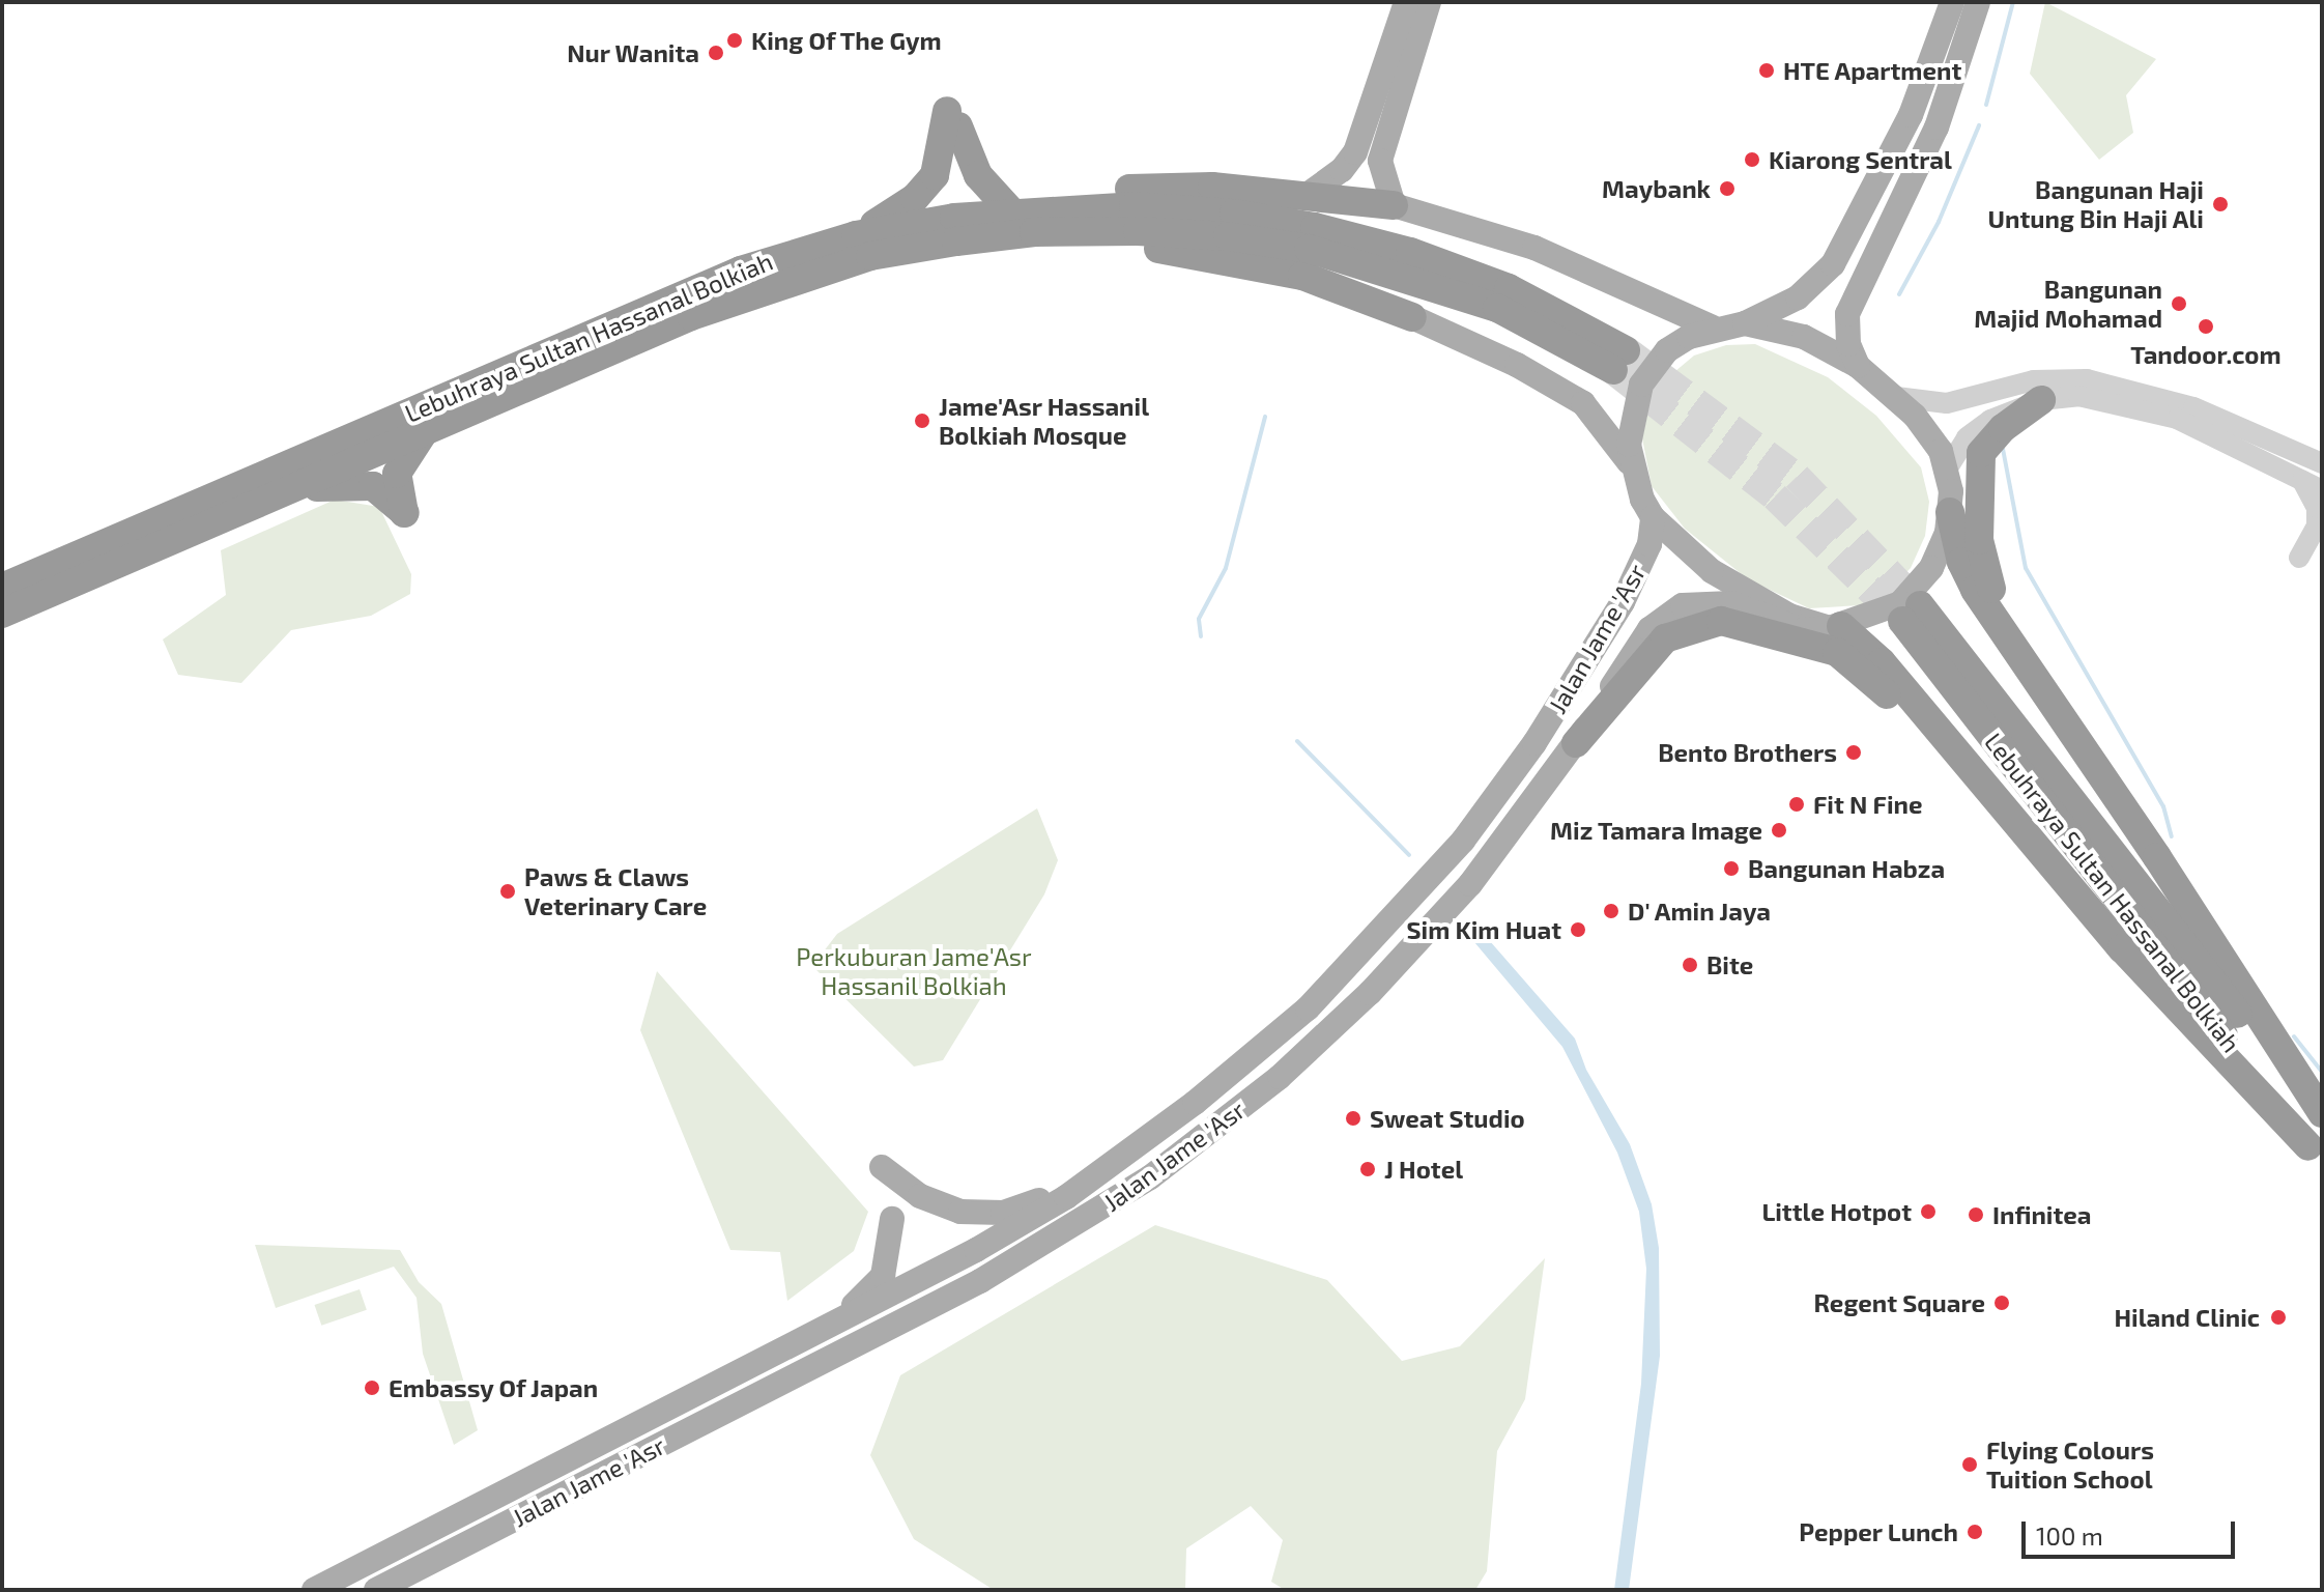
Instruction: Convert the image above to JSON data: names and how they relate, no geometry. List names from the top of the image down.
{
  "streets": {
    "highway": ["Lebuhraya Sultan Hassanal Bolkiah"],
    "main road": ["Jalan Jame 'Asr"]
  },
  "parks": ["Perkuburan Jame'Asr Hassanil Bolkiah"],
  "places": [
    "King Of The Gym",
    "Nur Wanita",
    "HTE Apartment",
    "Kiarong Sentral",
    "Maybank",
    "Bangunan Haji Untung Bin Haji Ali",
    "Bangunan Majid Mohamad",
    "Tandoor.com",
    "Jame'Asr Hassanil Bolkiah Mosque",
    "Bento Brothers",
    "Fit N Fine",
    "Miz Tamara Image",
    "Bangunan Habza",
    "Paws & Claws Veterinary Care",
    "D' Amin Jaya",
    "Sim Kim Huat",
    "Bite",
    "Sweat Studio",
    "J Hotel",
    "Little Hotpot",
    "Infinitea",
    "Regent Square",
    "Hiland Clinic",
    "Embassy Of Japan",
    "Flying Colours Tuition School",
    "Pepper Lunch"
  ],
  "scale_bar": "100 m"
}
